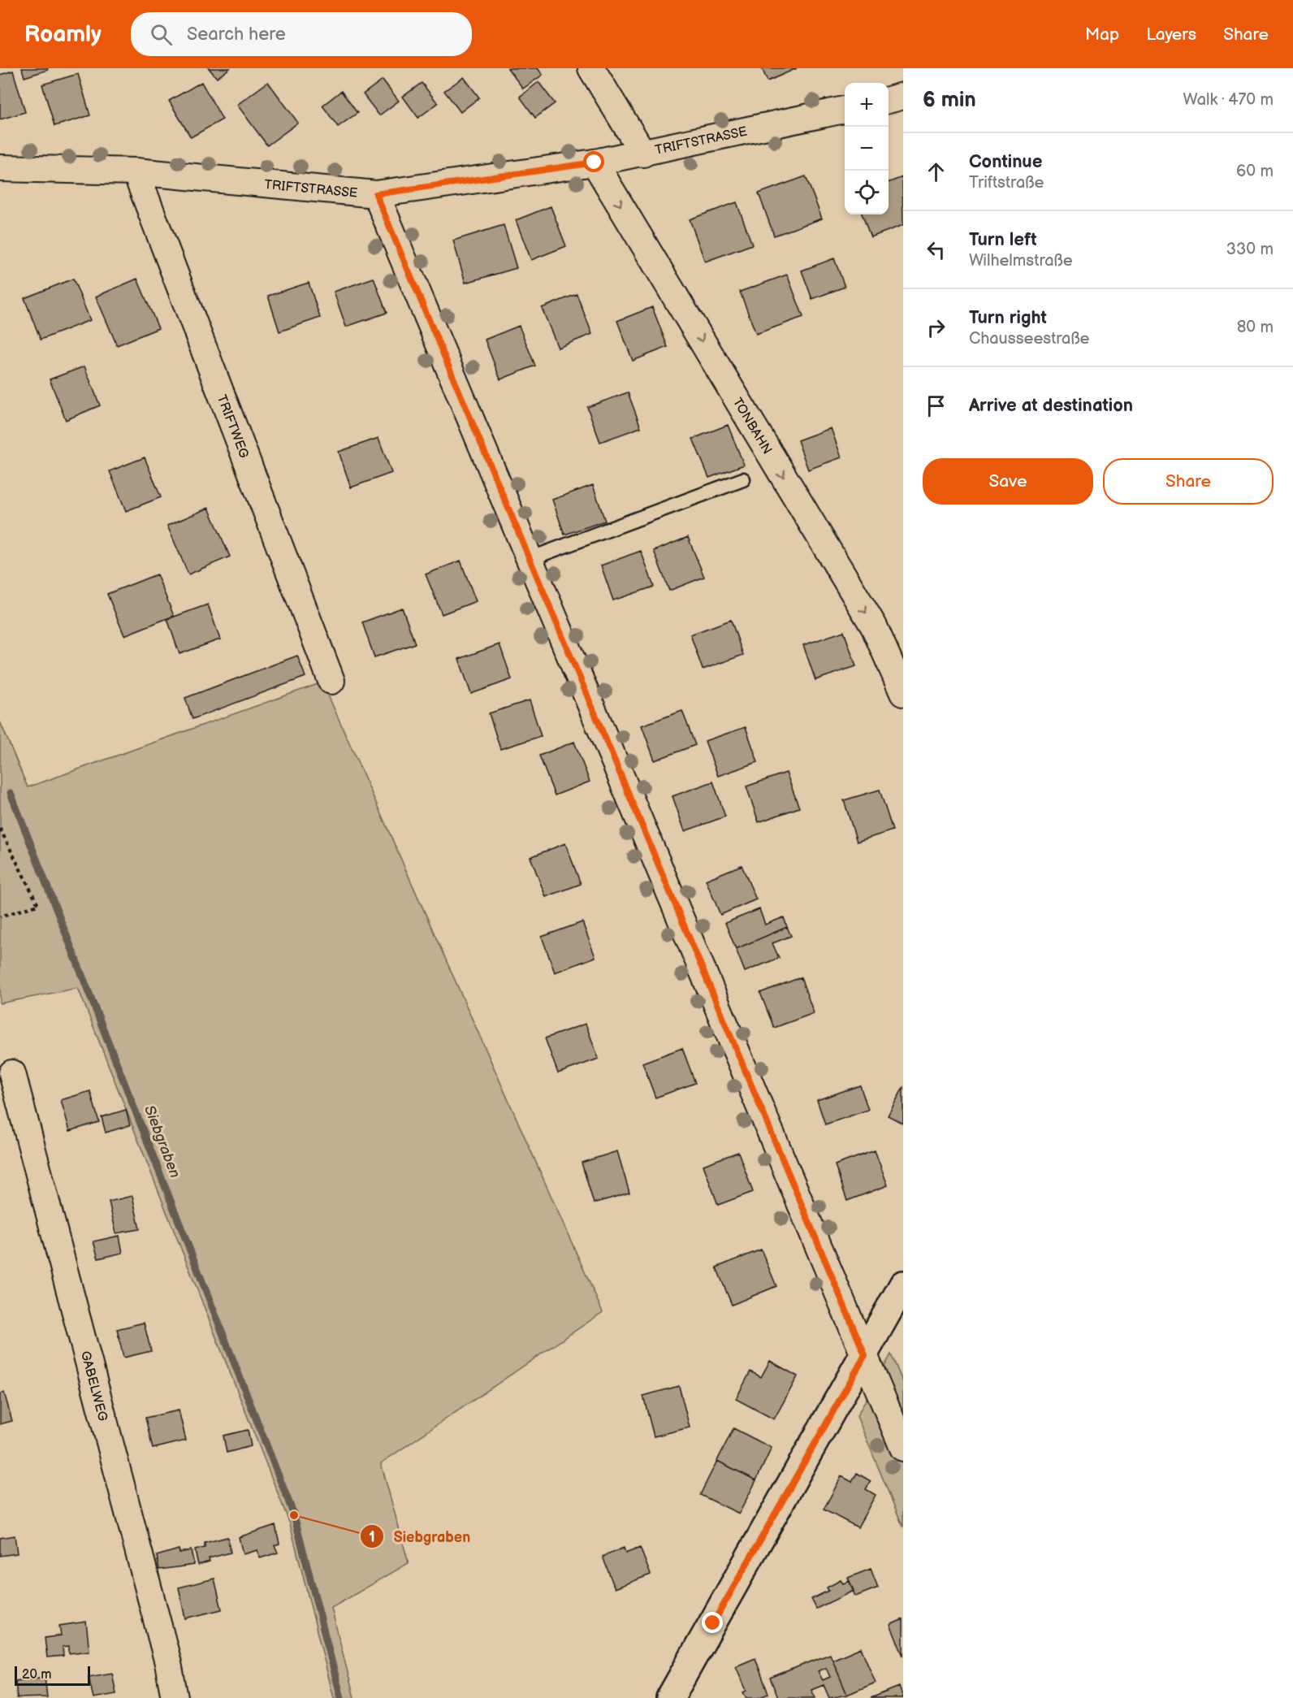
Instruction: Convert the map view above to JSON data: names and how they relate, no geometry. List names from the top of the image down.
{
  "streets": {
    "street": [
      "TRIFTSTRASSE",
      "TONBAHN",
      "TRIFTWEG",
      "GABELWEG"
    ]
  },
  "crossings": [
    ["TRIFTSTRASSE", "TONBAHN"],
    ["TRIFTSTRASSE", "TRIFTWEG"]
  ],
  "one_way": ["TONBAHN"],
  "water": ["Siebgraben"],
  "places": ["Siebgraben"],
  "scale_bar": "20 m",
  "page": {
    "header": "Roamly",
    "search": "Search here",
    "nav": ["Map", "Layers", "Share"],
    "heading": ["6 min", "Walk · 470 m"],
    "map_buttons": ["+", "−"],
    "list": [
      ["Continue", "Triftstraße", "60 m"],
      ["Turn left", "Wilhelmstraße", "330 m"],
      ["Turn right", "Chausseestraße", "80 m"],
      "Arrive at destination"
    ],
    "buttons": ["Save", "Share"],
    "scale": "20 m"
  }
}
